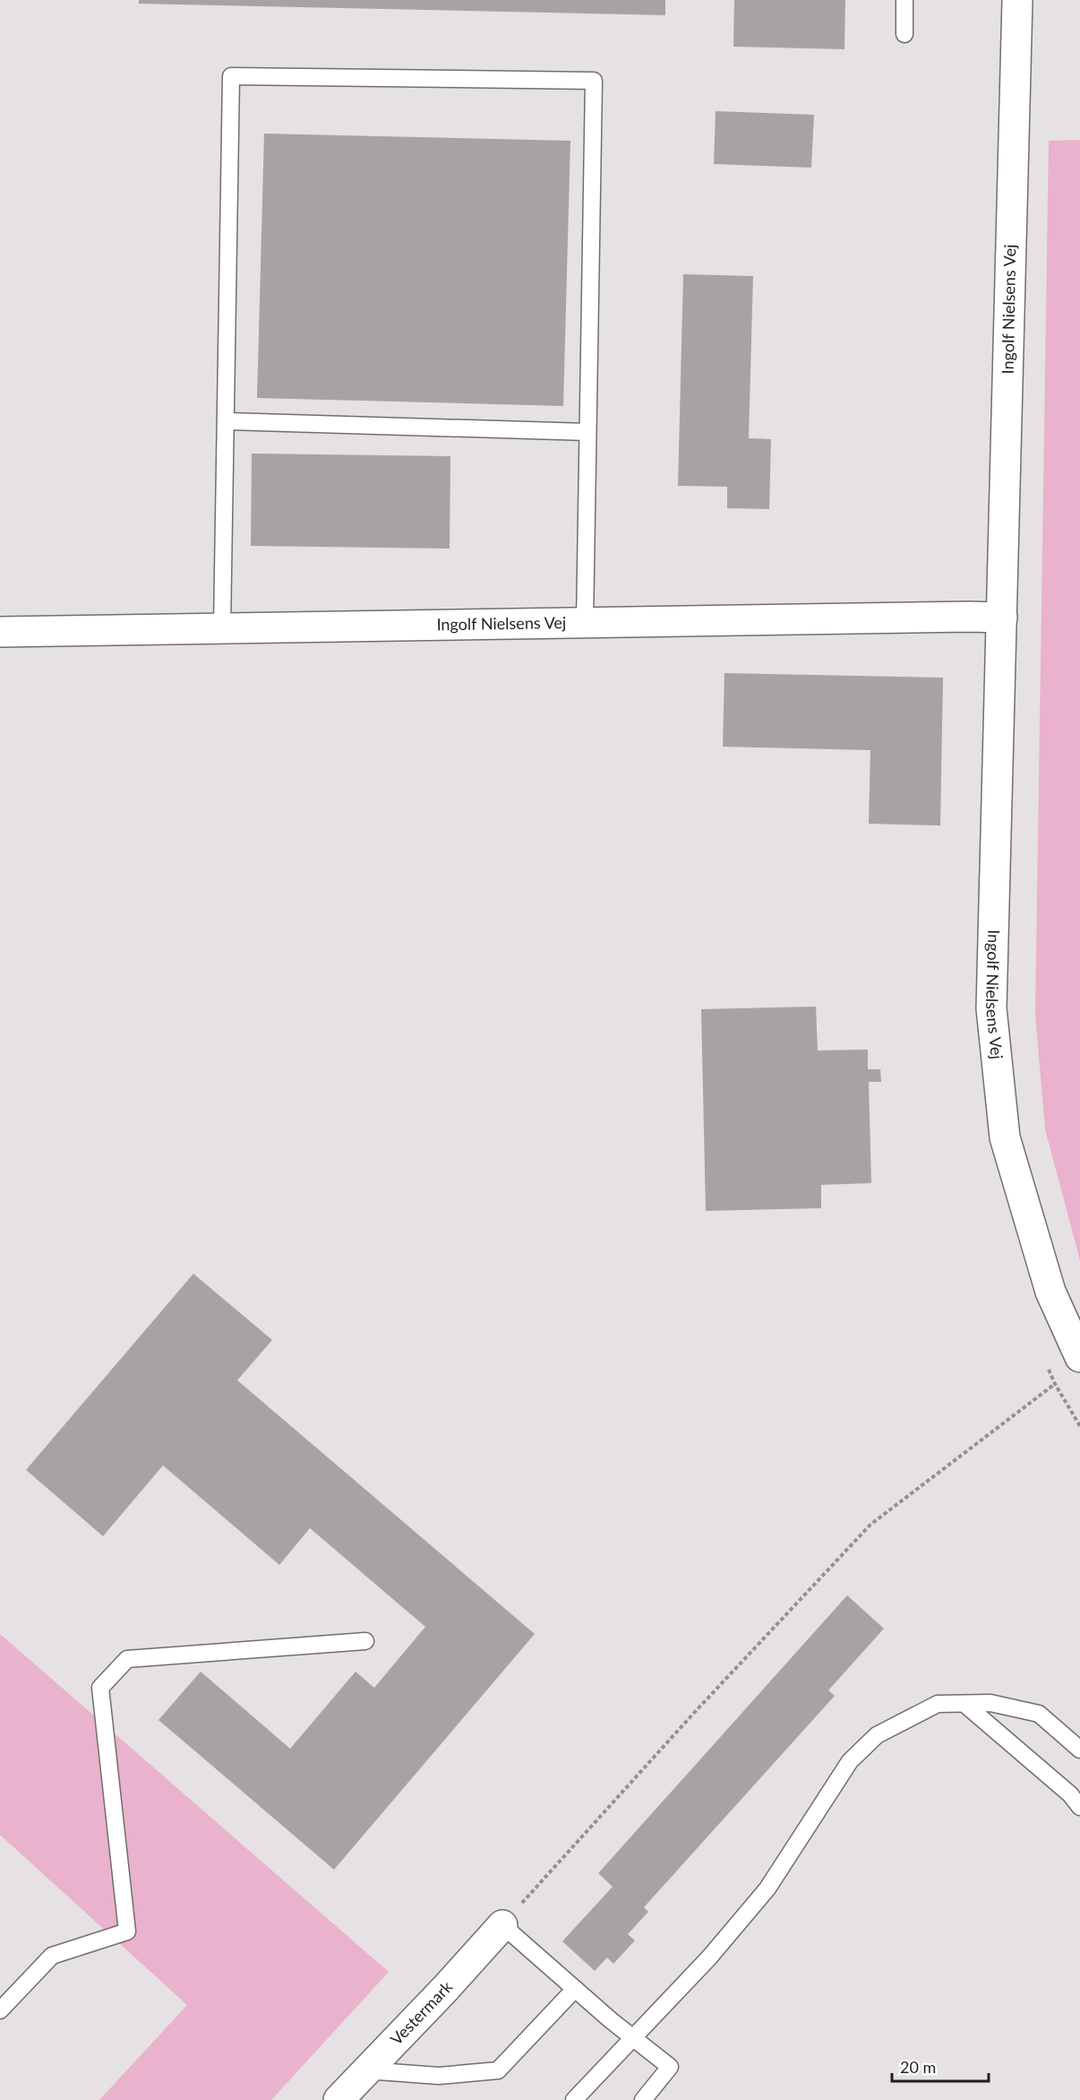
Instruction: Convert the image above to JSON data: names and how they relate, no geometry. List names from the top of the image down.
{
  "streets": {
    "street": ["Ingolf Nielsens Vej", "Vestermark"]
  },
  "scale_bar": "20 m"
}
